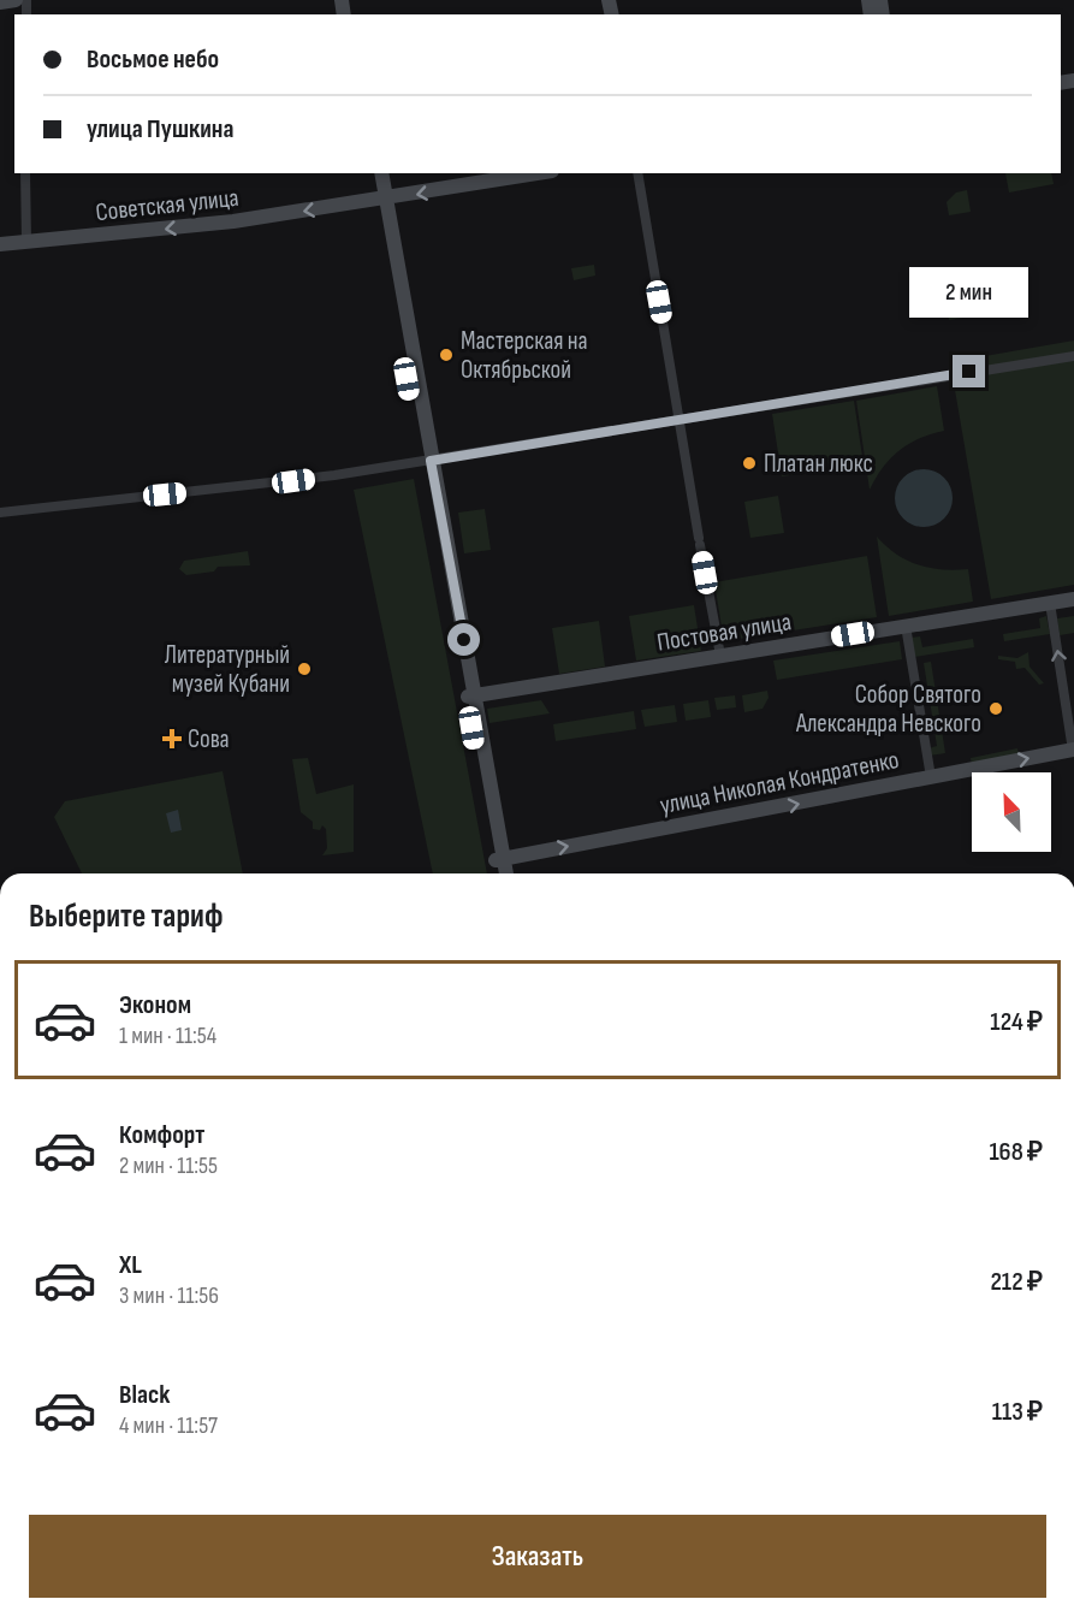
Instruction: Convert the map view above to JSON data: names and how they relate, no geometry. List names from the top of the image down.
{
  "streets": {
    "street": ["Советская улица", "Постовая улица", "улица Николая Кондратенко"]
  },
  "one_way": ["Советская улица", "улица Николая Кондратенко"],
  "places": {
    "other": [
      "Мастерская на Октябрьской",
      "Платан люкс",
      "Литературный музей Кубани",
      "Собор Святого Александра Невского"
    ],
    "health": ["Сова"]
  },
  "north": "top left",
  "page": {
    "banner": ["Восьмое небо", "улица Пушкина"],
    "bubble": "2 мин",
    "heading": "Выберите тариф",
    "list": [
      {
        "name": "Эконом",
        "note": "1 мин · 11:54",
        "value": "124 ₽"
      },
      {
        "name": "Комфорт",
        "note": "2 мин · 11:55",
        "value": "168 ₽"
      },
      {
        "name": "XL",
        "note": "3 мин · 11:56",
        "value": "212 ₽"
      },
      {
        "name": "Black",
        "note": "4 мин · 11:57",
        "value": "113 ₽"
      }
    ],
    "buttons": "Заказать"
  }
}
